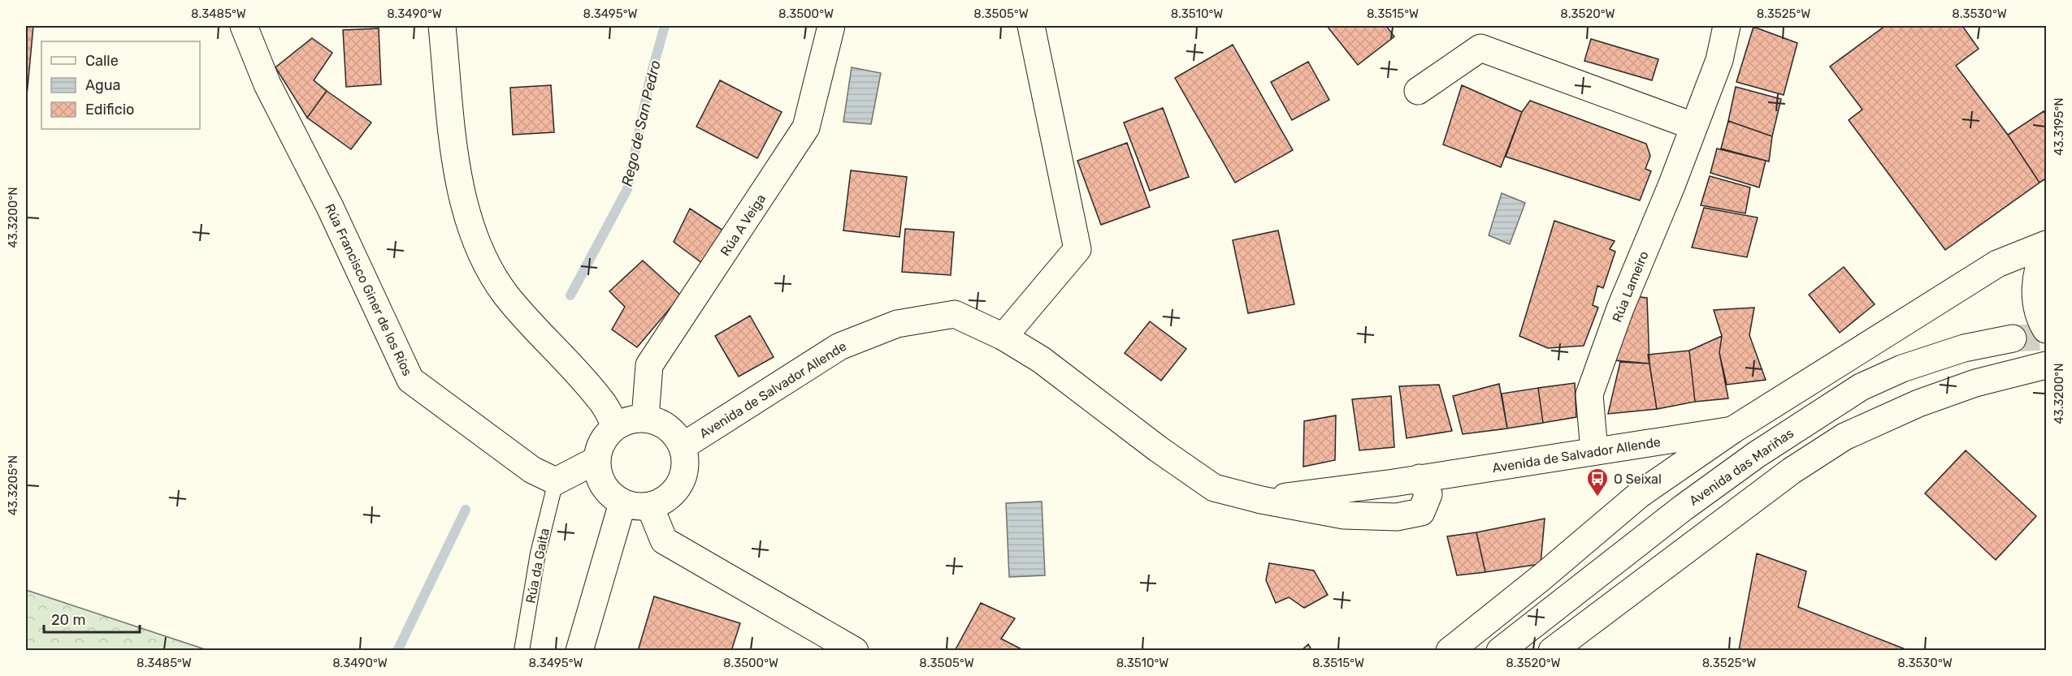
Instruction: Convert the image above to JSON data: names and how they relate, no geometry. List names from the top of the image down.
{
  "streets": {
    "main road": [
      "Rúa A Veiga",
      "Rúa Lameiro",
      "Rúa Francisco Giner de los Ríos",
      "Avenida de Salvador Allende",
      "Avenida das Mariñas"
    ],
    "lane": ["Rúa da Gaita"]
  },
  "crossings": [
    ["Rúa A Veiga", "Avenida de Salvador Allende"],
    ["Rúa Lameiro", "Avenida de Salvador Allende"],
    ["Rúa Francisco Giner de los Ríos", "Rúa da Gaita"]
  ],
  "water": ["Rego de San Pedro"],
  "places": {
    "bus stop": ["O Seixal"]
  },
  "legend": ["Calle", "Agua", "Edificio"],
  "scale_bar": "20 m",
  "coordinates": [
    "8.3485°W",
    "8.3490°W",
    "8.3495°W",
    "8.3500°W",
    "8.3505°W",
    "8.3510°W",
    "8.3515°W",
    "8.3520°W",
    "8.3525°W",
    "8.3530°W",
    "43.3195°N",
    "43.3200°N",
    "43.3205°N"
  ]
}
